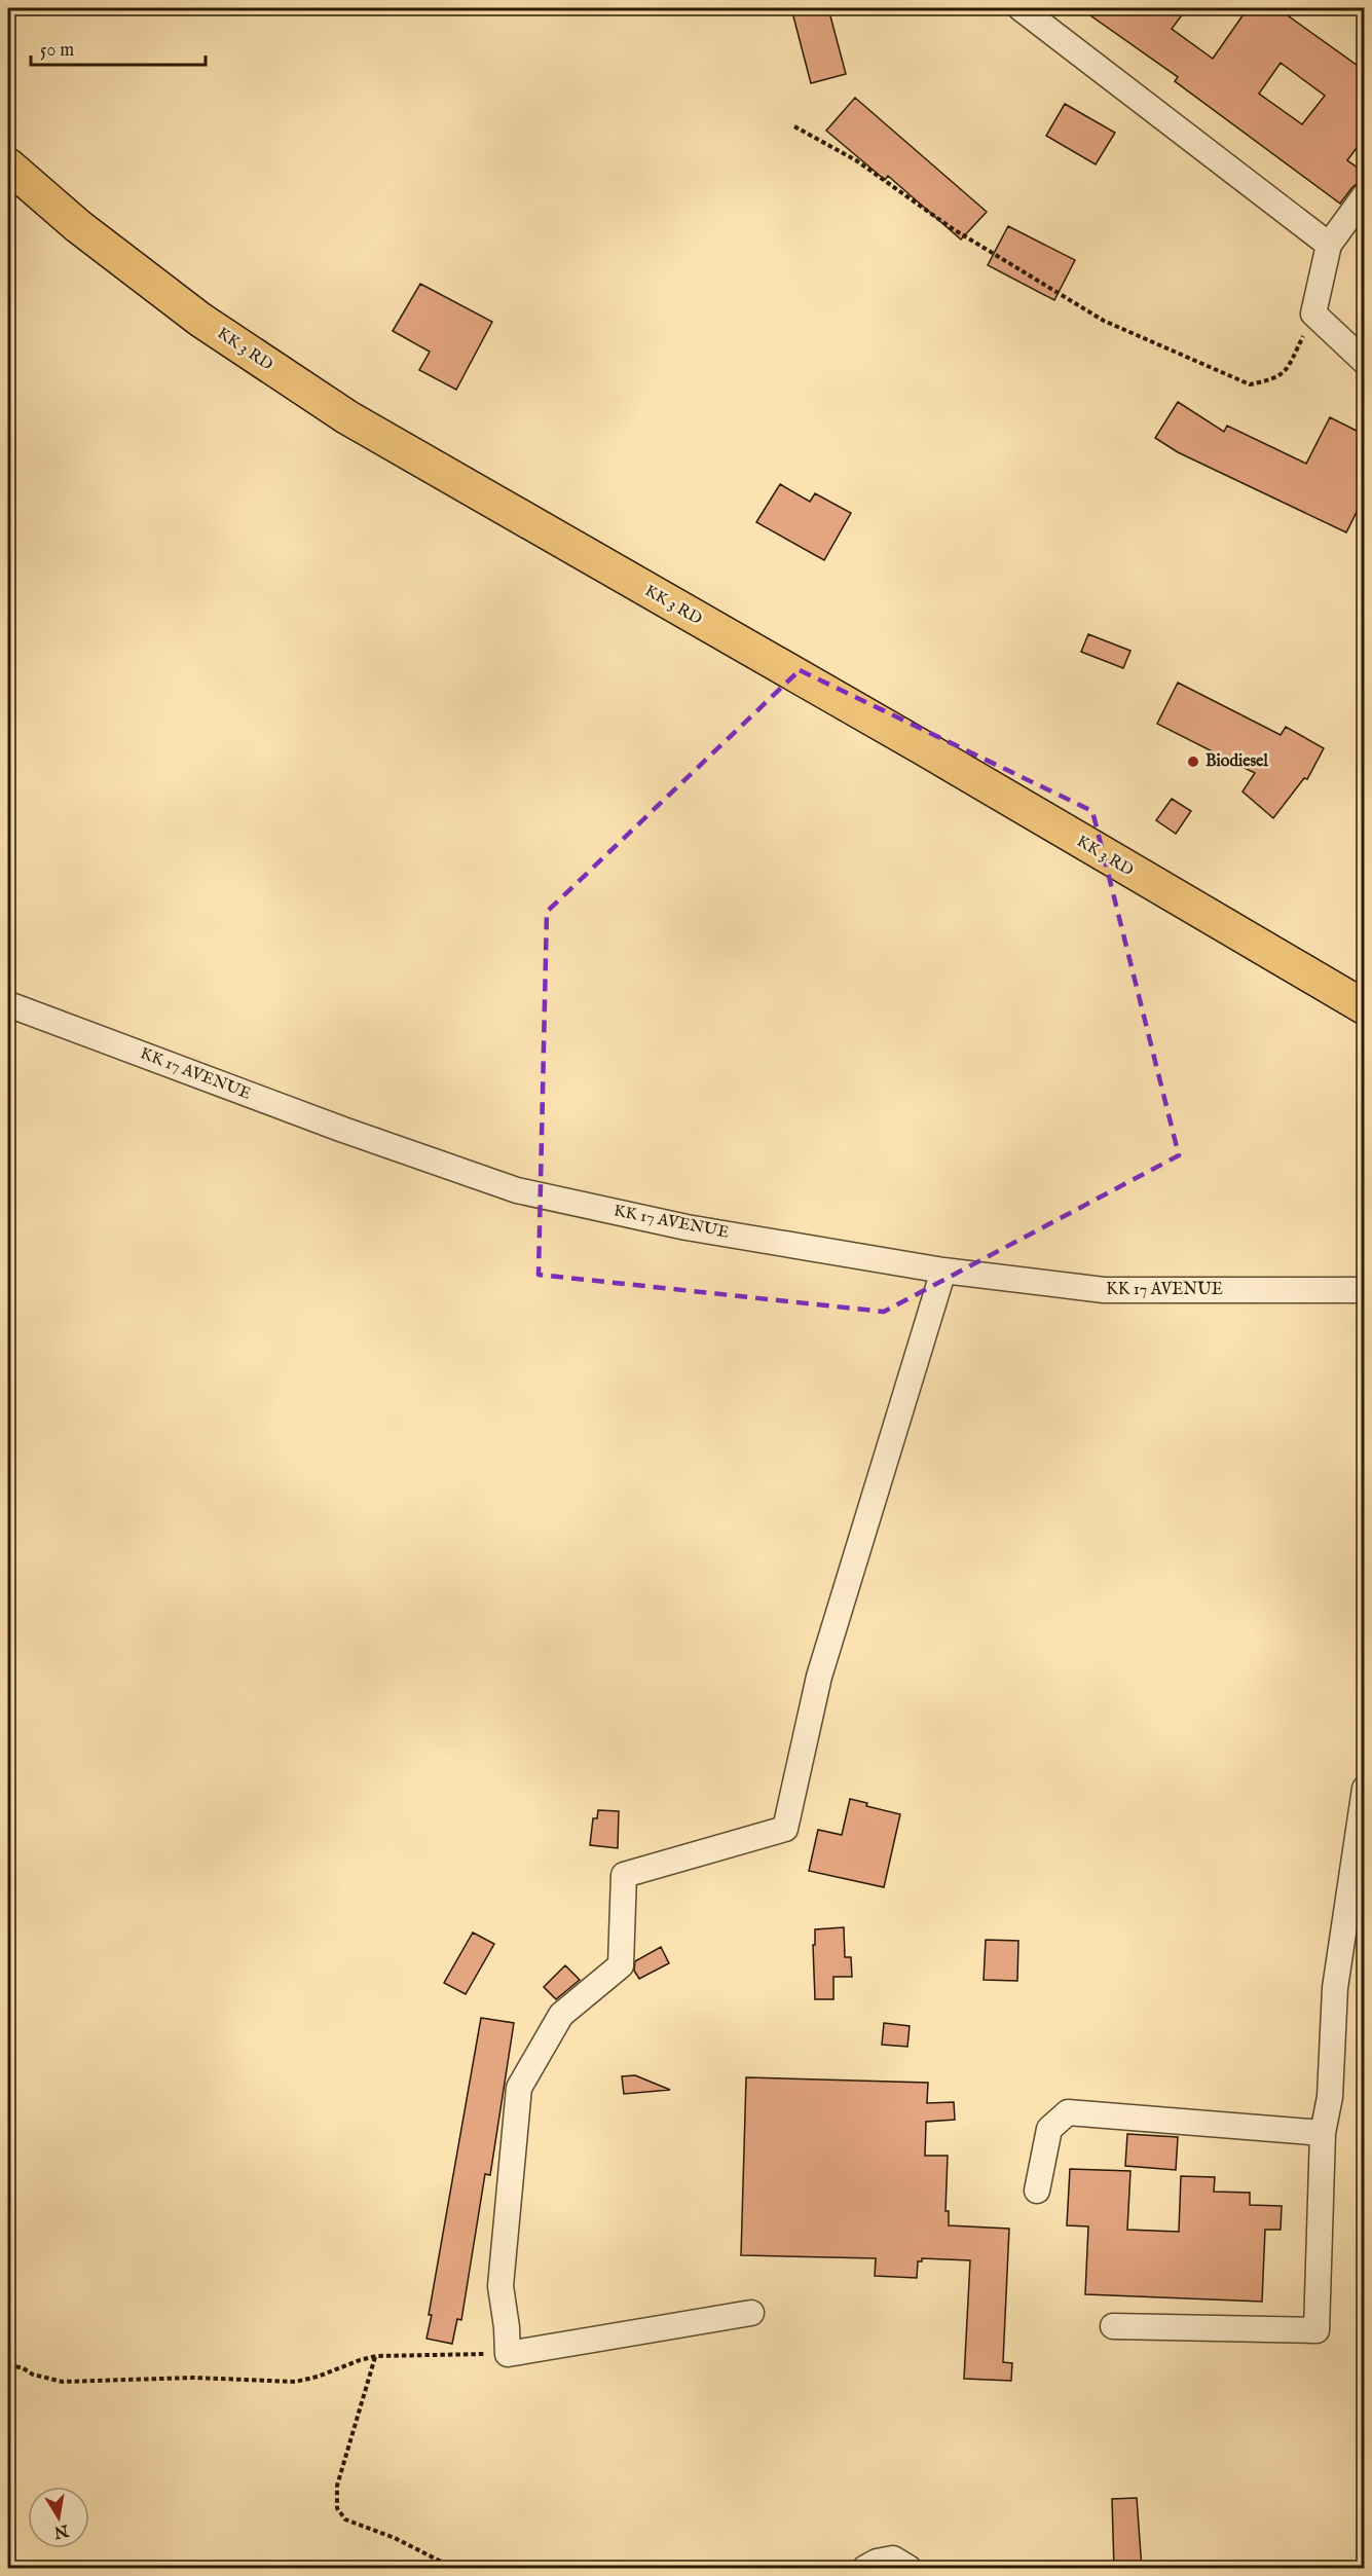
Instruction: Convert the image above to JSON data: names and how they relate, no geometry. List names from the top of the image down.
{
  "streets": {
    "highway": ["KK 3 RD"],
    "street": ["KK 17 AVENUE"]
  },
  "places": ["Biodiesel"],
  "scale_bar": "50 m",
  "north": "bottom"
}
